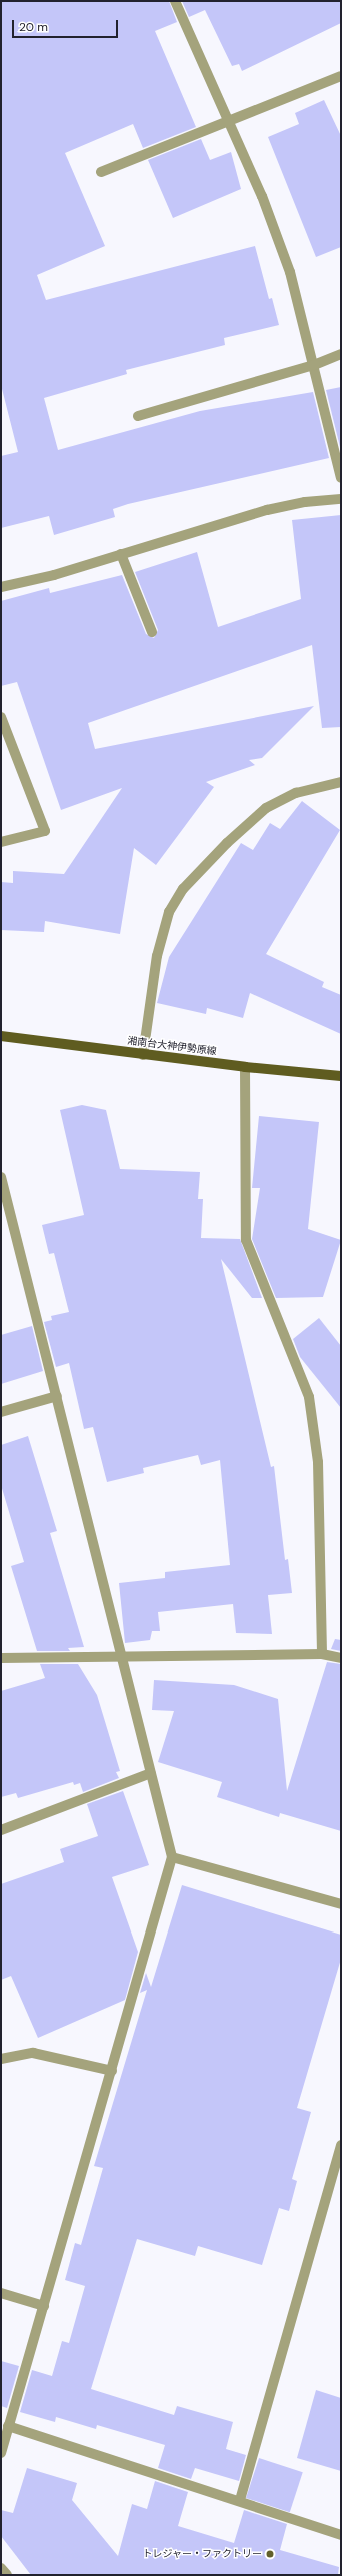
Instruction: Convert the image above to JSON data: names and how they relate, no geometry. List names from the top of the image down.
{
  "streets": {
    "main road": ["湘南台大神伊勢原線"]
  },
  "places": ["トレジャー・ファクトリー"],
  "scale_bar": "20 m"
}
